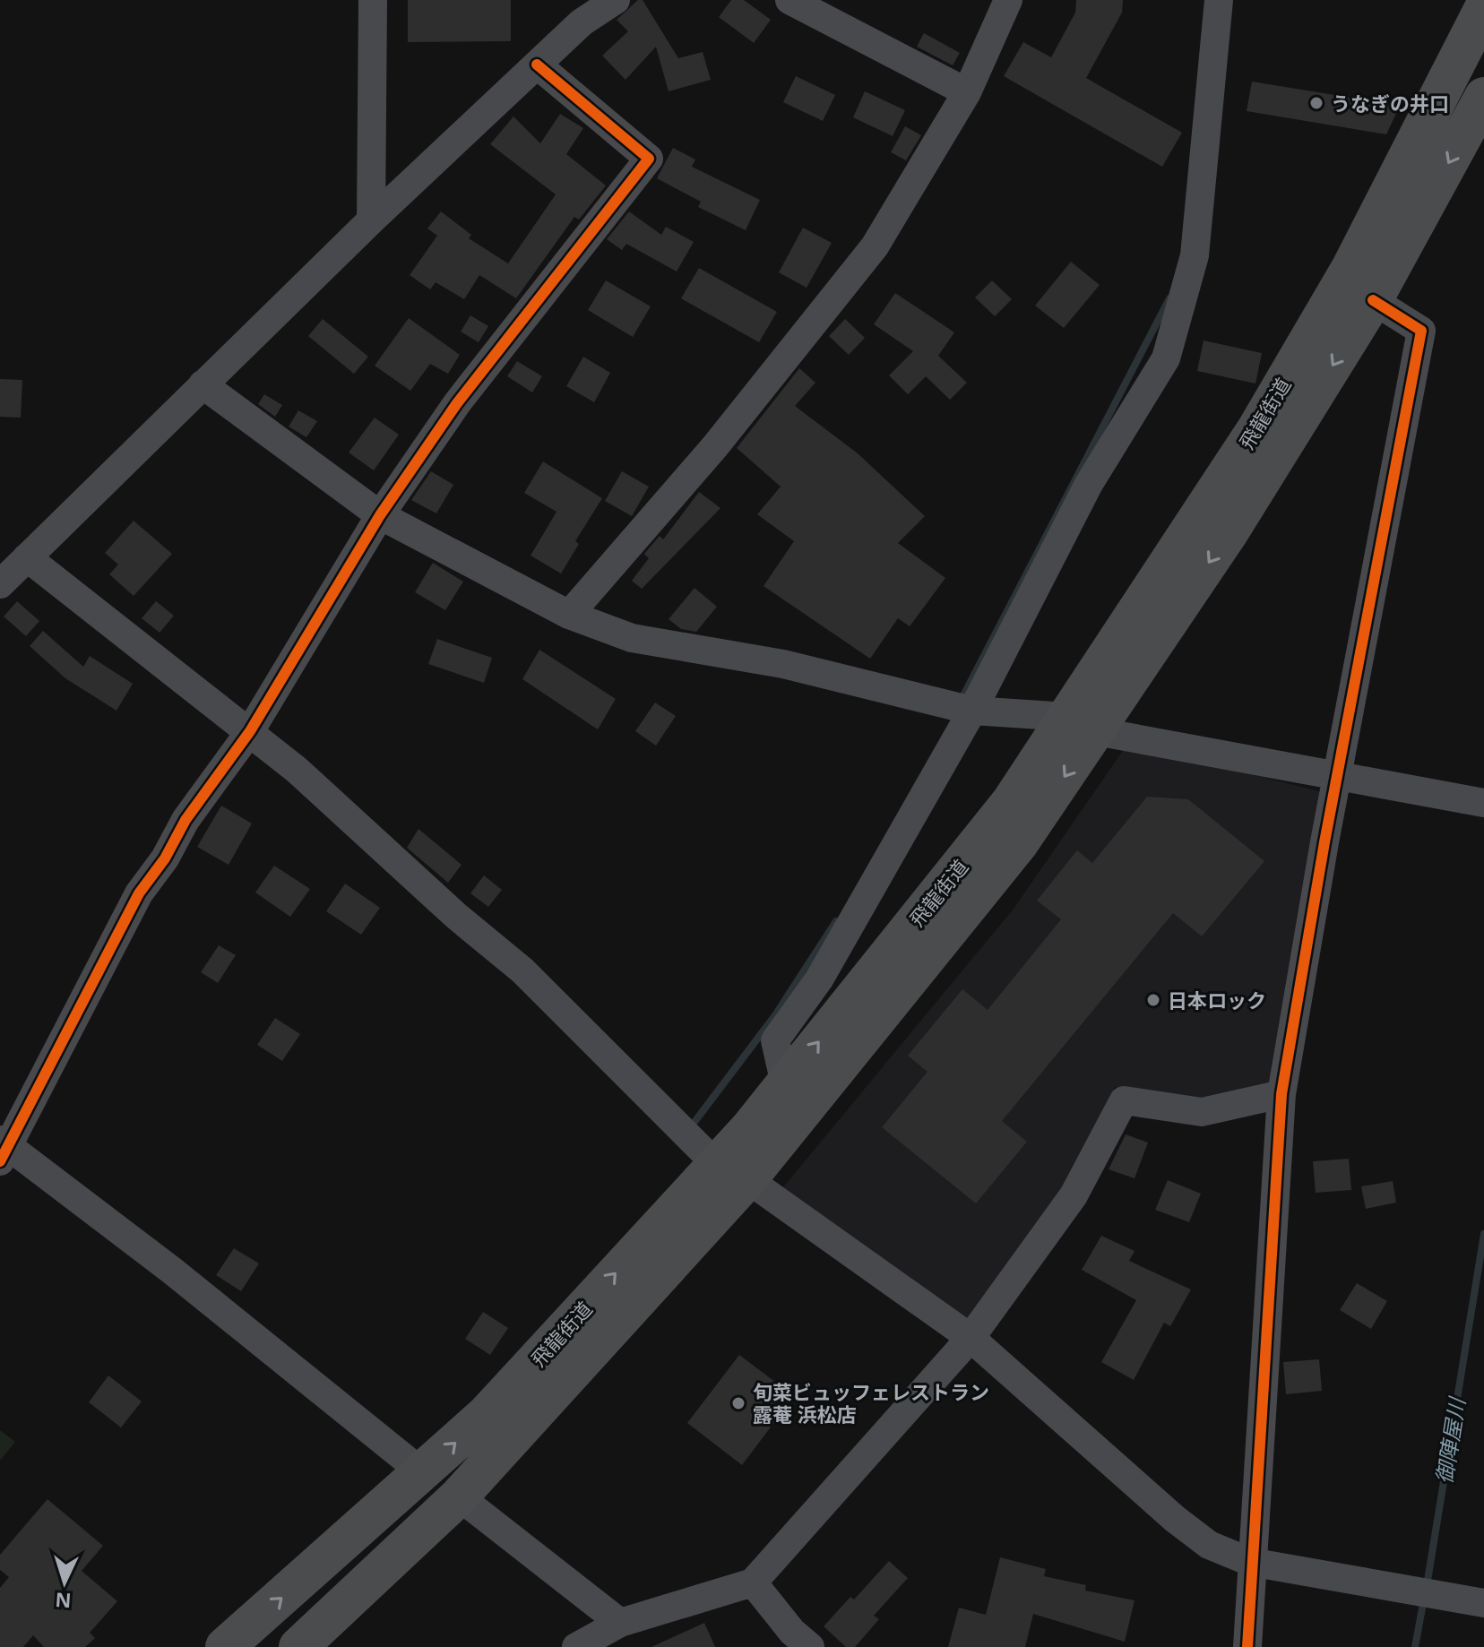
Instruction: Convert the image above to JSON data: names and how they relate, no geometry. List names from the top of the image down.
{
  "streets": {
    "highway": ["飛龍街道"]
  },
  "water": ["御陣屋川"],
  "places": ["うなぎの井口", "日本ロック", "旬菜ビュッフェレストラン 露菴 浜松店"],
  "north": "bottom"
}
